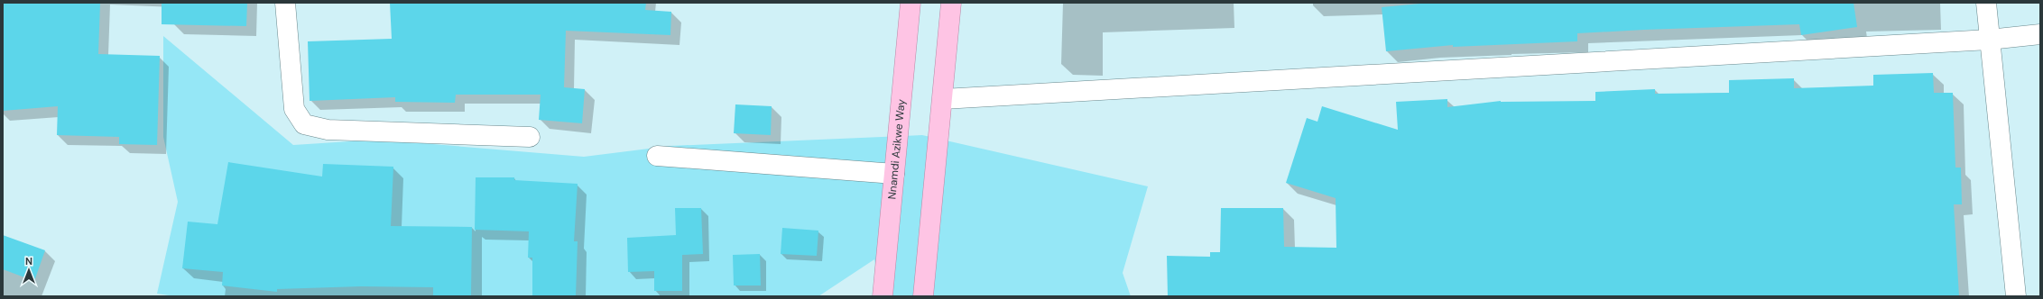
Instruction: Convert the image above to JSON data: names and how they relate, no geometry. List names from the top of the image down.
{
  "streets": {
    "highway": ["Nnamdi Azikwe Way"]
  },
  "north": "top"
}
